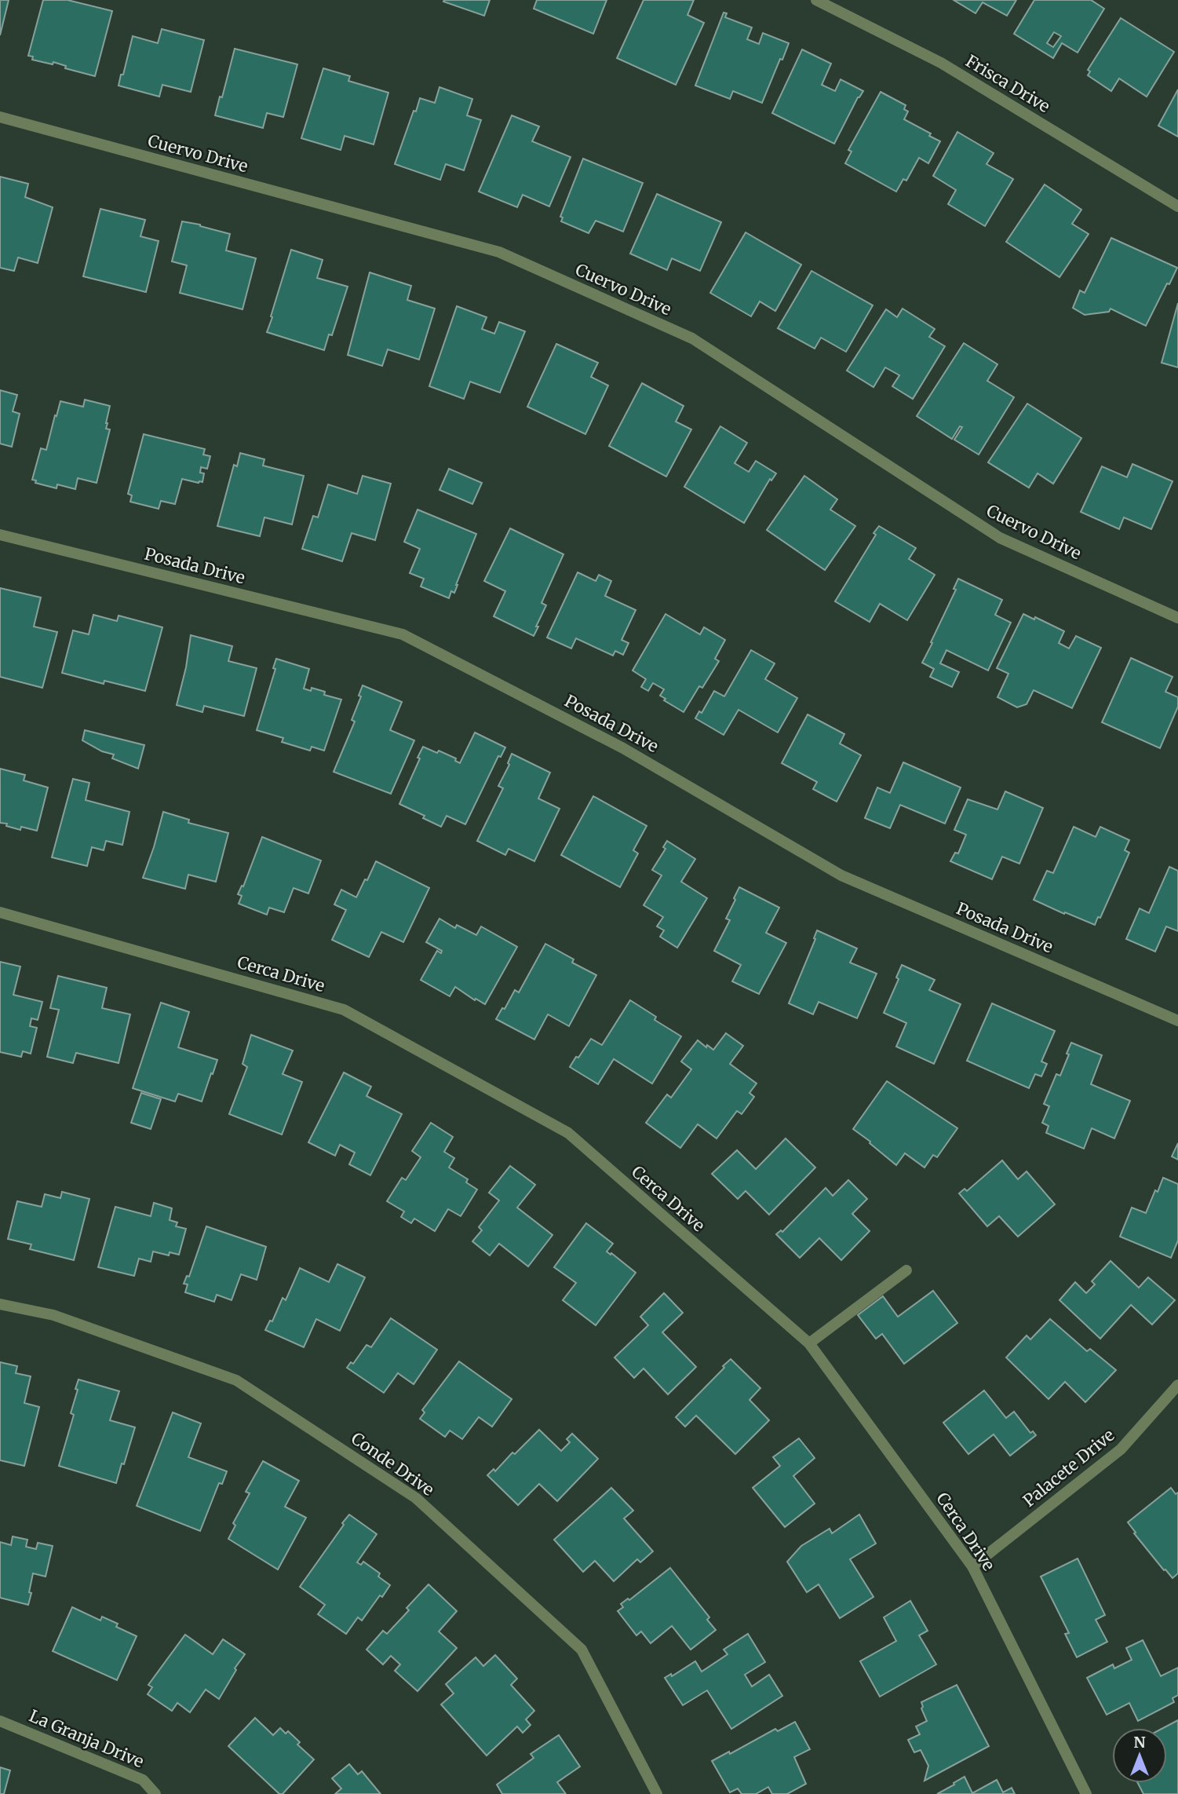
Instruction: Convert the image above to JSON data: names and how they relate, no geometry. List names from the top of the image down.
{
  "streets": {
    "street": [
      "Frisca Drive",
      "Cuervo Drive",
      "Posada Drive",
      "Cerca Drive",
      "Conde Drive",
      "Palacete Drive",
      "La Granja Drive"
    ]
  },
  "crossings": [
    ["Cerca Drive", "Palacete Drive"]
  ],
  "north": "top"
}
